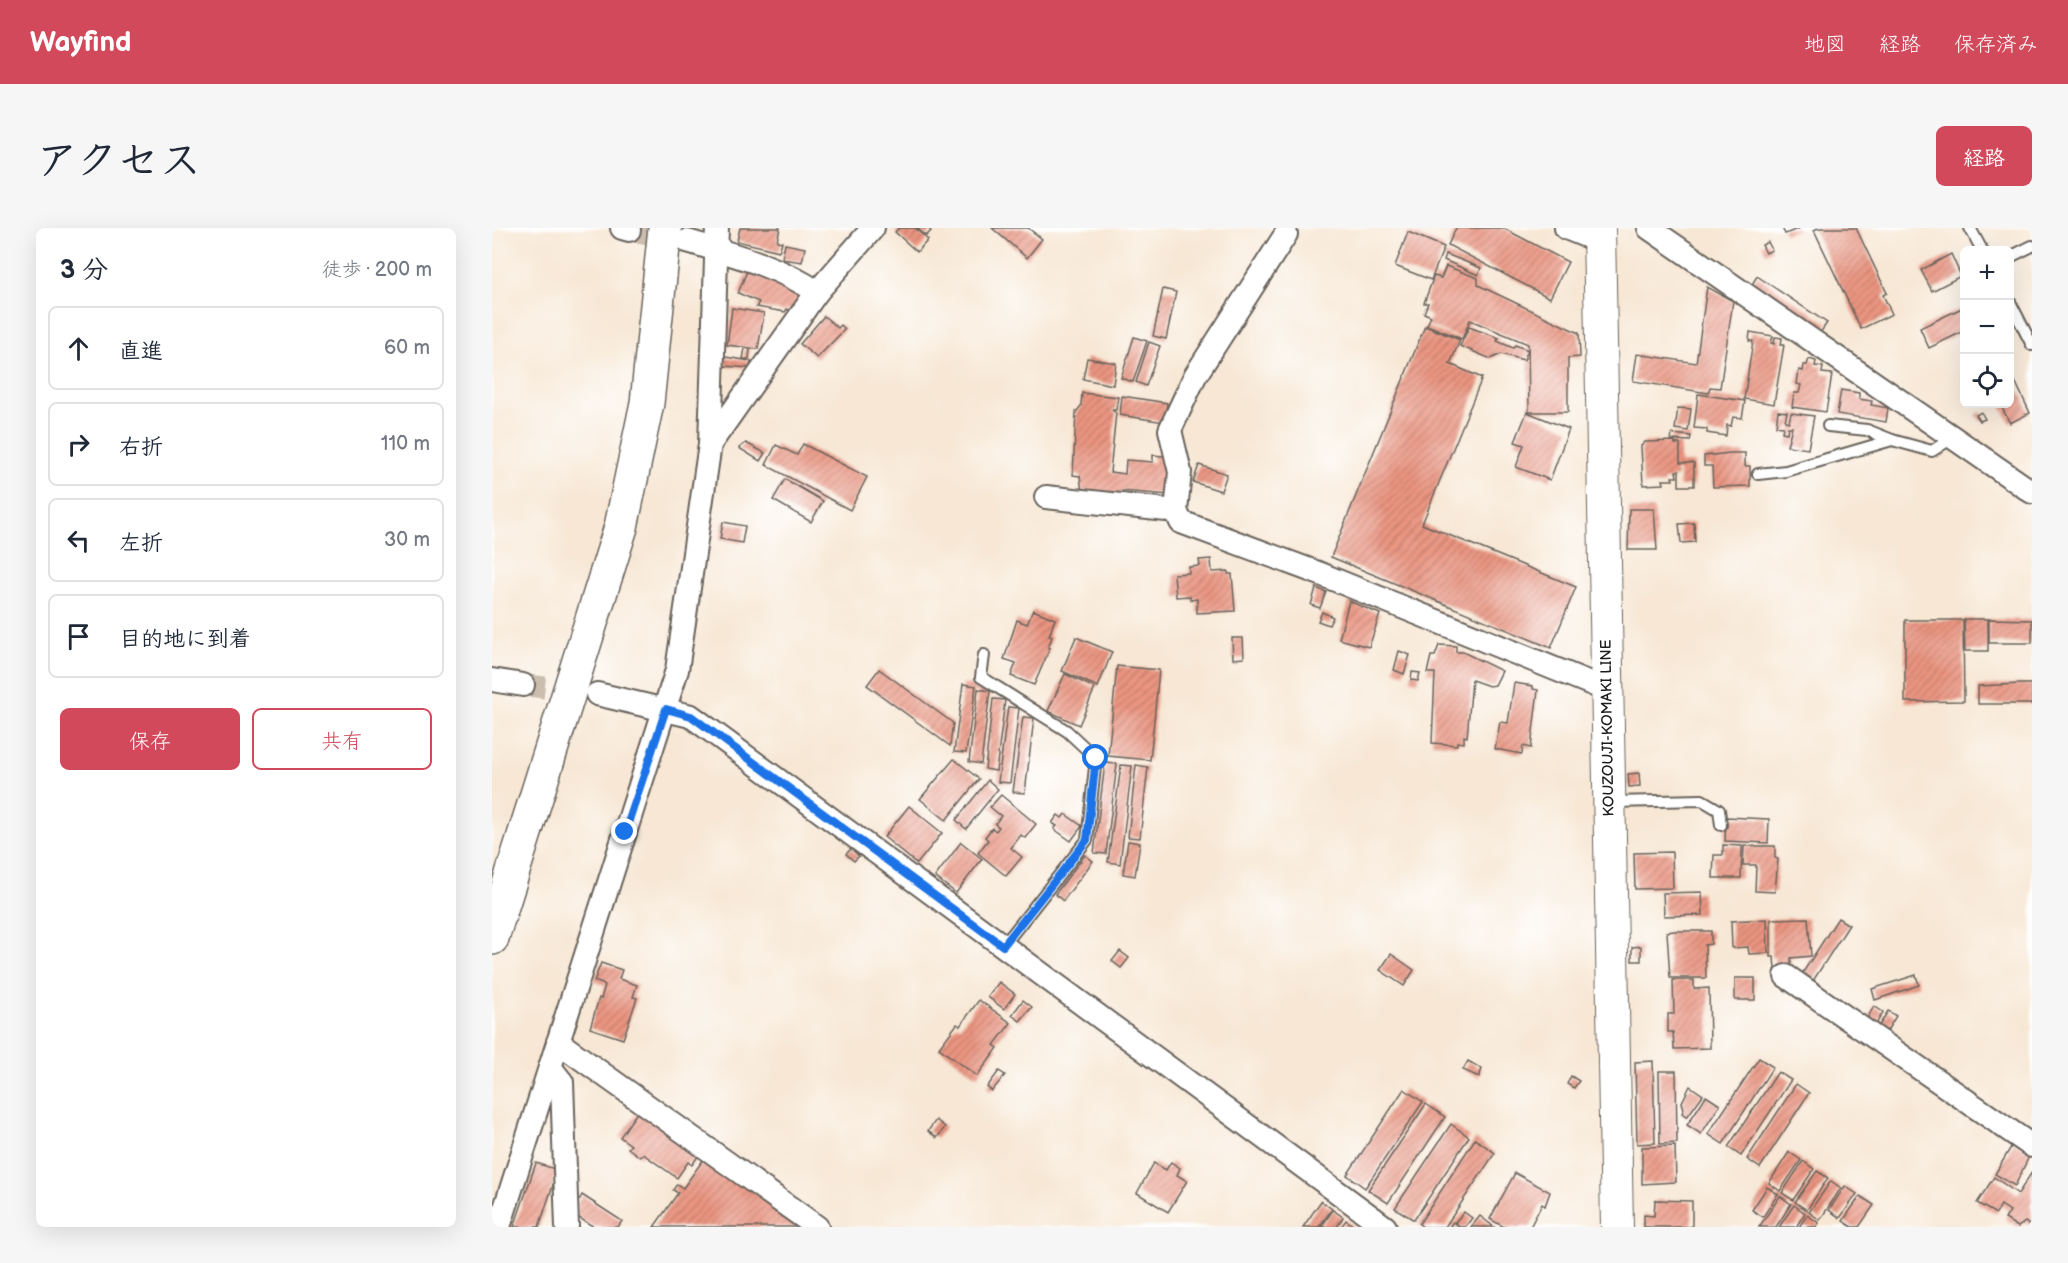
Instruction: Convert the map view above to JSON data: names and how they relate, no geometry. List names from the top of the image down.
{
  "streets": {
    "main road": ["KOUZOUJI-KOMAKI LINE"]
  },
  "page": {
    "header": "Wayfind",
    "nav": ["地図", "経路", "保存済み"],
    "title": "アクセス",
    "buttons": [
      "経路",
      ["保存", "共有"]
    ],
    "heading": ["3 分", "徒歩 · 200 m"],
    "map_buttons": ["+", "−"],
    "list": [
      ["直進", "60 m"],
      ["右折", "110 m"],
      ["左折", "30 m"],
      "目的地に到着"
    ]
  }
}
